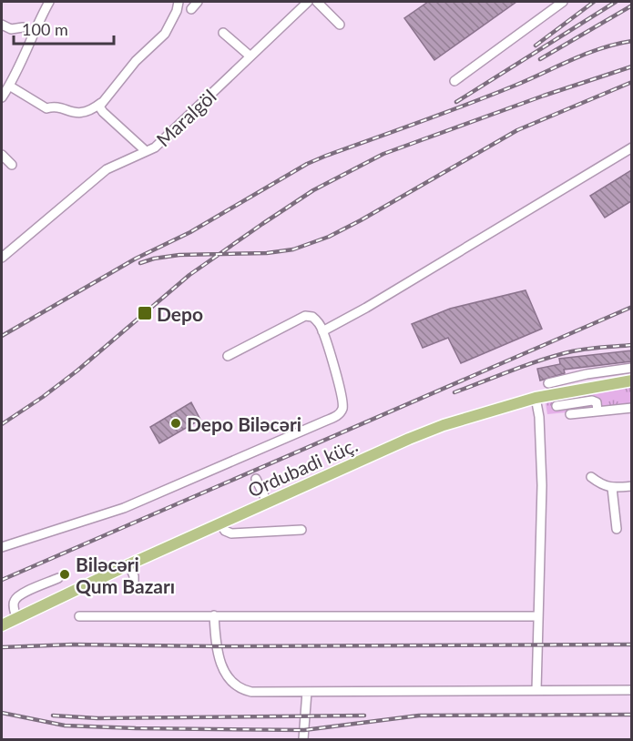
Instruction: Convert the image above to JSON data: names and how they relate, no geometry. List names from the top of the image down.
{
  "streets": {
    "main road": ["Ordubadi küç."],
    "street": ["Maralgöl"]
  },
  "places": {
    "transit": ["Depo"],
    "other": ["Depo Biləcəri", "Biləcəri Qum Bazarı"]
  },
  "scale_bar": "100 m"
}
